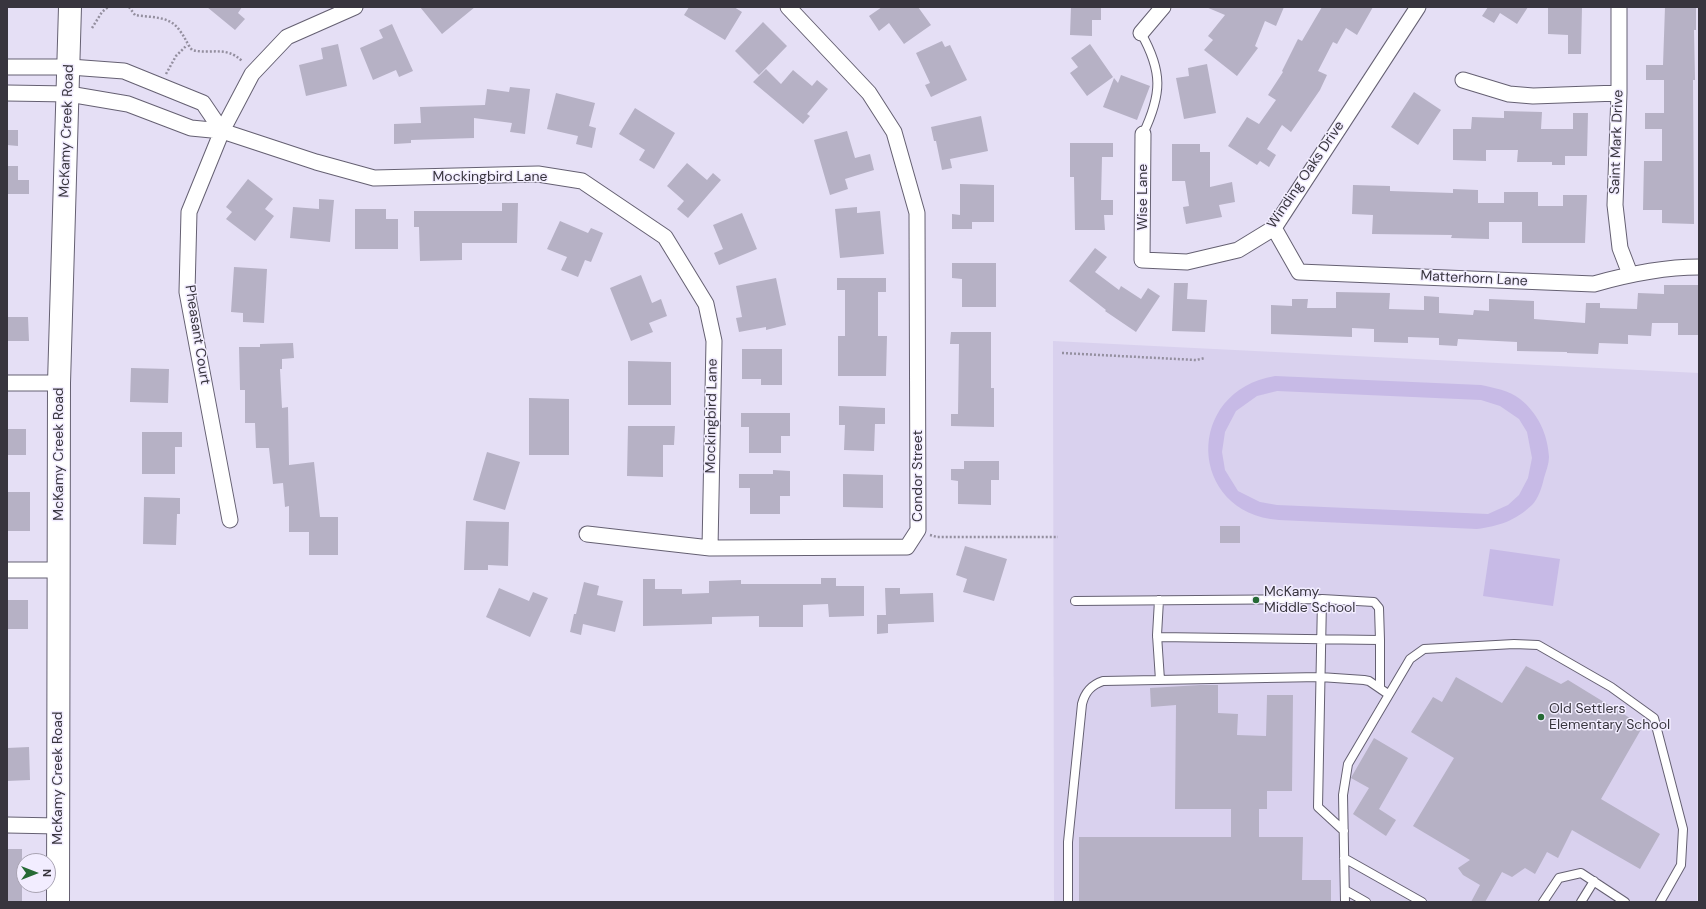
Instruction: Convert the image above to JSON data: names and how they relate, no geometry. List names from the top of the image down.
{
  "streets": {
    "street": [
      "McKamy Creek Road",
      "Saint Mark Drive",
      "Winding Oaks Drive",
      "Mockingbird Lane",
      "Wise Lane",
      "Matterhorn Lane",
      "Pheasant Court",
      "Condor Street"
    ]
  },
  "crossings": [
    ["McKamy Creek Road", "Mockingbird Lane"],
    ["Saint Mark Drive", "Matterhorn Lane"],
    ["Winding Oaks Drive", "Wise Lane"],
    ["Winding Oaks Drive", "Matterhorn Lane"],
    ["Mockingbird Lane", "Pheasant Court"],
    ["Mockingbird Lane", "Condor Street"]
  ],
  "places": ["McKamy Middle School", "Old Settlers Elementary School"],
  "north": "right"
}
